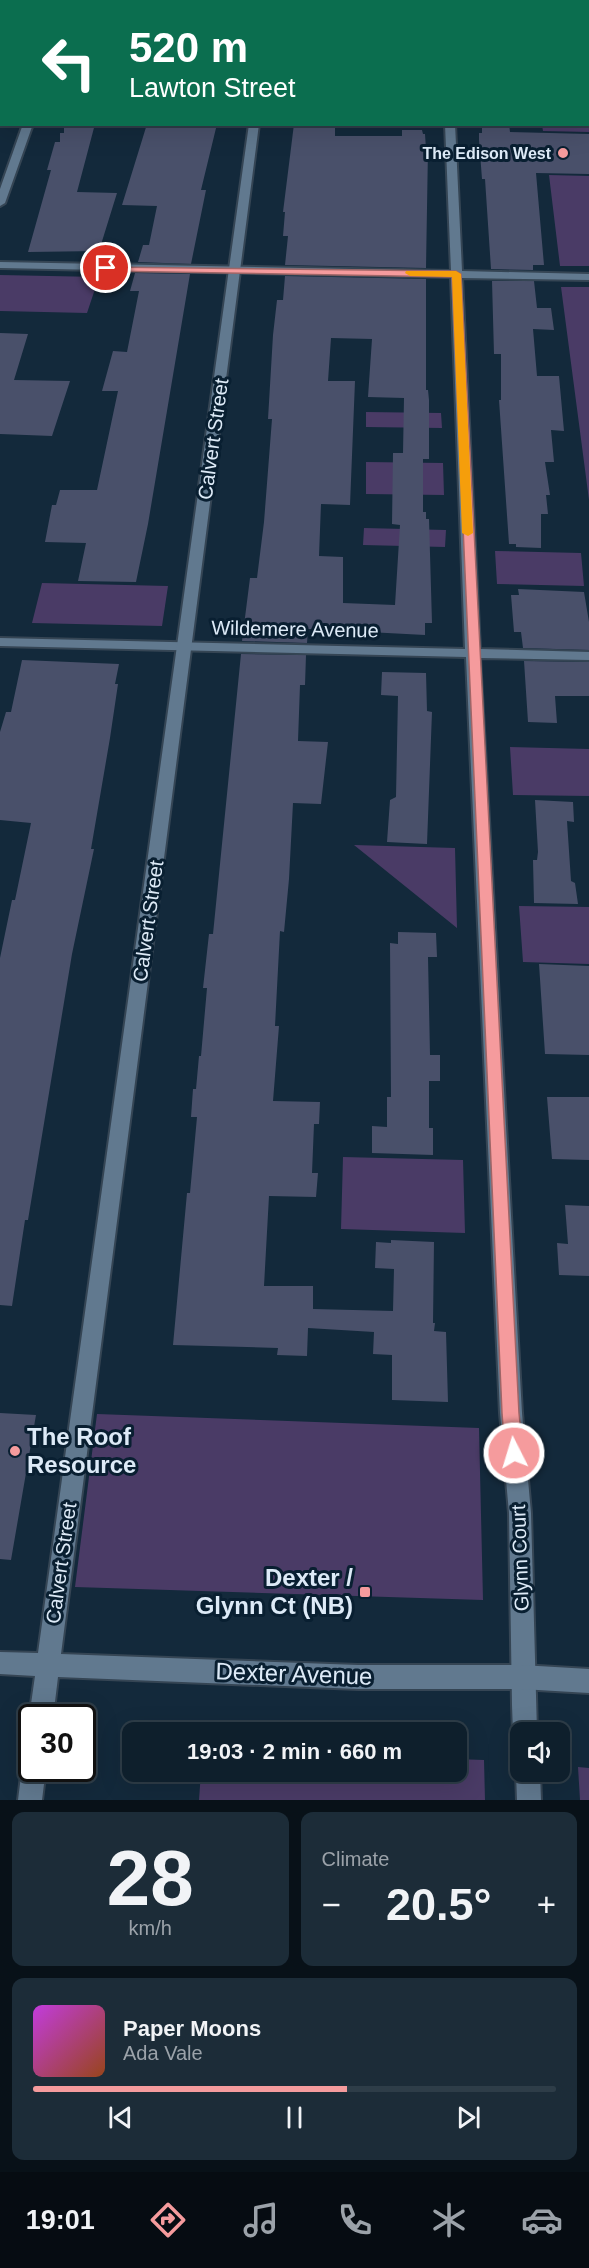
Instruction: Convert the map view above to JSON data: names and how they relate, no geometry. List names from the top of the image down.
{
  "streets": {
    "street": [
      "Calvert Street",
      "Wildemere Avenue",
      "Glynn Court",
      "Dexter Avenue"
    ]
  },
  "crossings": [
    ["Calvert Street", "Wildemere Avenue"],
    ["Calvert Street", "Dexter Avenue"],
    ["Wildemere Avenue", "Glynn Court"],
    ["Glynn Court", "Dexter Avenue"]
  ],
  "places": {
    "other": ["The Edison West", "The Roof Resource"],
    "transit": ["Dexter / Glynn Ct (NB)"]
  },
  "page": {
    "turn": ["520 m", "Lawton Street"],
    "limit": "30",
    "trip": "19:03 · 2 min · 660 m",
    "tile": [
      ["28", "km/h"],
      "Climate"
    ],
    "heat": ["−", "20.5°", "+"],
    "song": ["Paper Moons", "Ada Vale"],
    "tabs": "19:01"
  }
}
